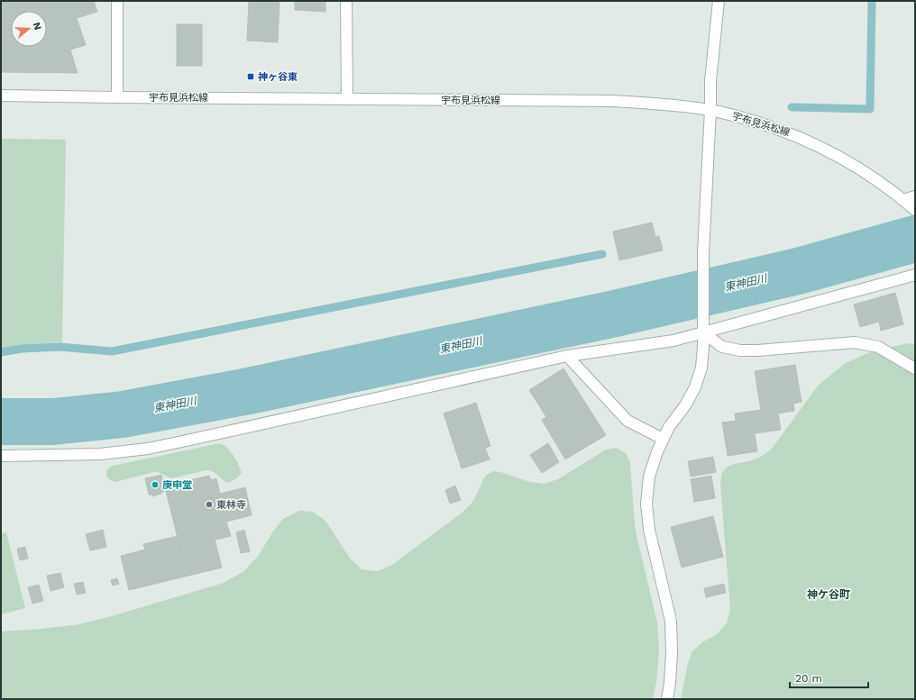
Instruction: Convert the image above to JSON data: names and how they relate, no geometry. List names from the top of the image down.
{
  "streets": {
    "street": ["宇布見浜松線"]
  },
  "districts": ["神ケ谷町"],
  "water": ["東神田川"],
  "places": {
    "transit": ["神ヶ谷東"],
    "other": ["庚申堂", "東林寺"]
  },
  "scale_bar": "20 m",
  "north": "right"
}
